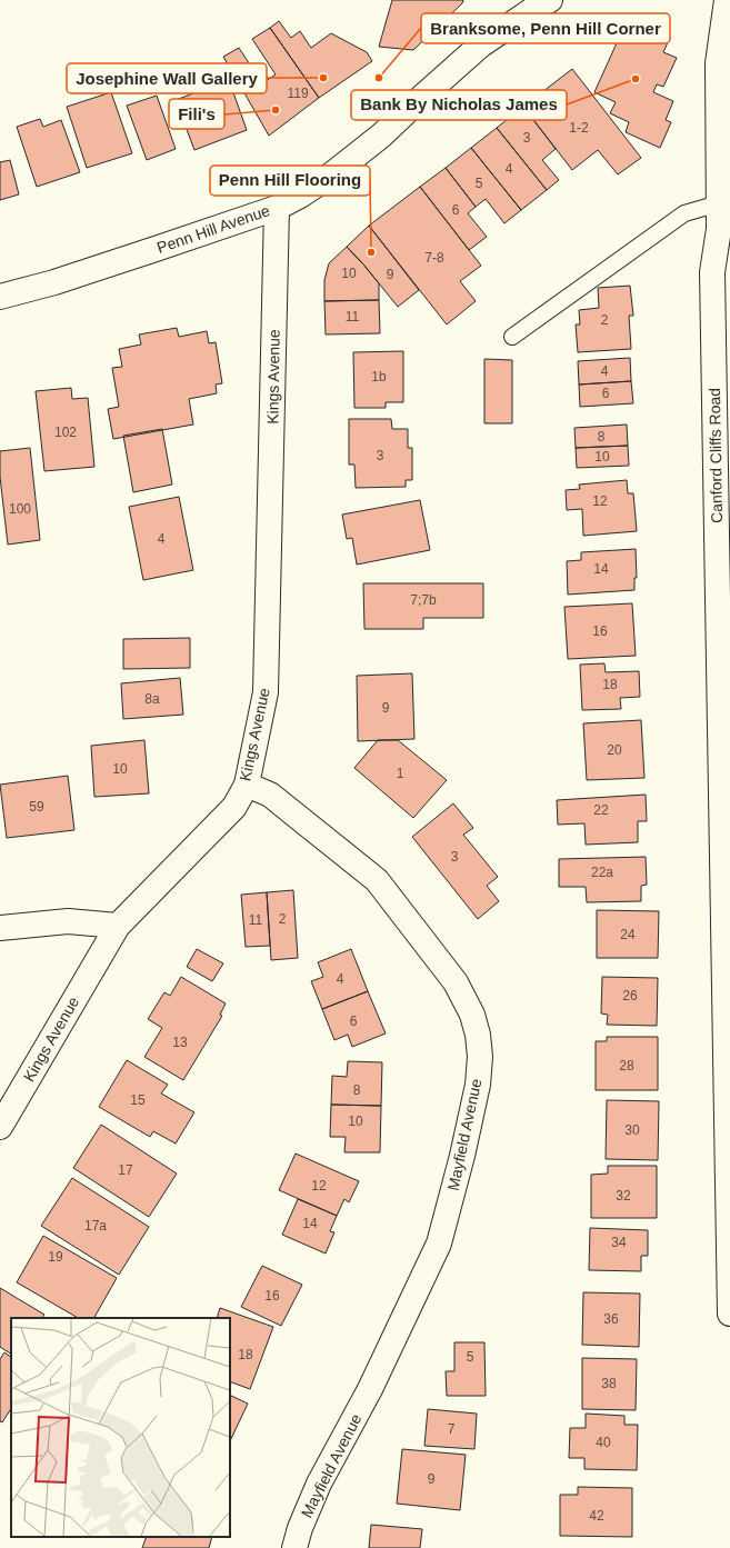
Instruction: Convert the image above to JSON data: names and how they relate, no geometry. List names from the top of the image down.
{
  "streets": {
    "street": [
      "Penn Hill Avenue",
      "Kings Avenue",
      "Canford Cliffs Road",
      "Mayfield Avenue"
    ]
  },
  "crossings": [
    ["Penn Hill Avenue", "Kings Avenue"],
    ["Kings Avenue", "Mayfield Avenue"]
  ],
  "places": [
    "Josephine Wall Gallery",
    "Branksome, Penn Hill Corner",
    "Bank By Nicholas James",
    "Fili's",
    "Penn Hill Flooring"
  ],
  "house_numbers": [
    "119",
    "1-2",
    "3",
    "4",
    "5",
    "6",
    "7-8",
    "10",
    "9",
    "11",
    "2",
    "4",
    "1b",
    "6",
    "102",
    "8",
    "3",
    "10",
    "12",
    "100",
    "4",
    "14",
    "7;7b",
    "16",
    "18",
    "8a",
    "9",
    "20",
    "10",
    "1",
    "59",
    "22",
    "3",
    "22a",
    "2",
    "11",
    "24",
    "4",
    "26",
    "6",
    "13",
    "28",
    "8",
    "15",
    "10",
    "30",
    "17",
    "12",
    "32",
    "14",
    "17a",
    "34",
    "19",
    "16",
    "36",
    "18",
    "5",
    "38",
    "7",
    "40",
    "9",
    "42"
  ]
}
